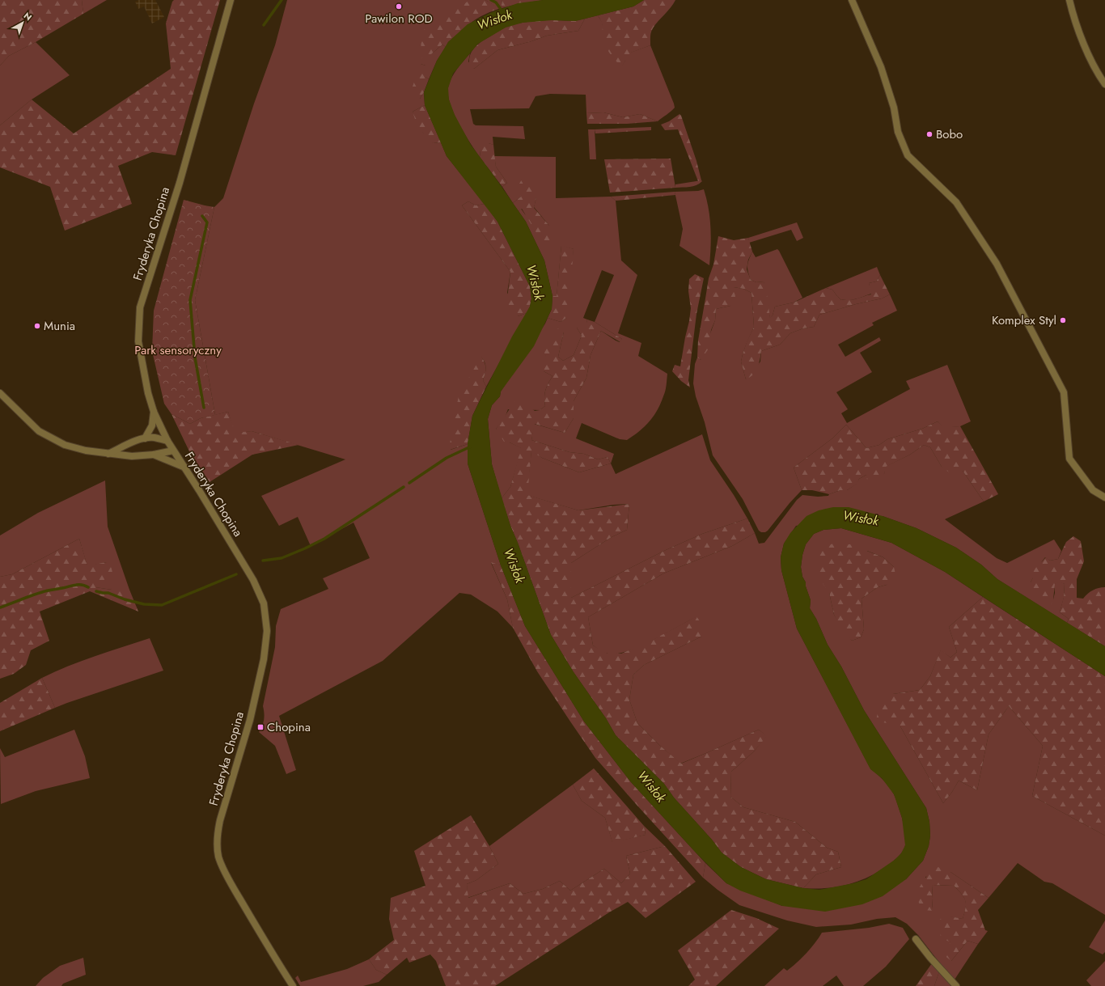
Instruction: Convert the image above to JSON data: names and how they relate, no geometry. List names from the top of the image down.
{
  "streets": {
    "street": ["Fryderyka Chopina"]
  },
  "water": ["Wisłok"],
  "parks": ["Park sensoryczny"],
  "places": {
    "other": [
      "Pawilon ROD",
      "Bobo",
      "Komplex Styl",
      "Munia"
    ],
    "transit": ["Chopina"]
  },
  "north": "top right"
}
